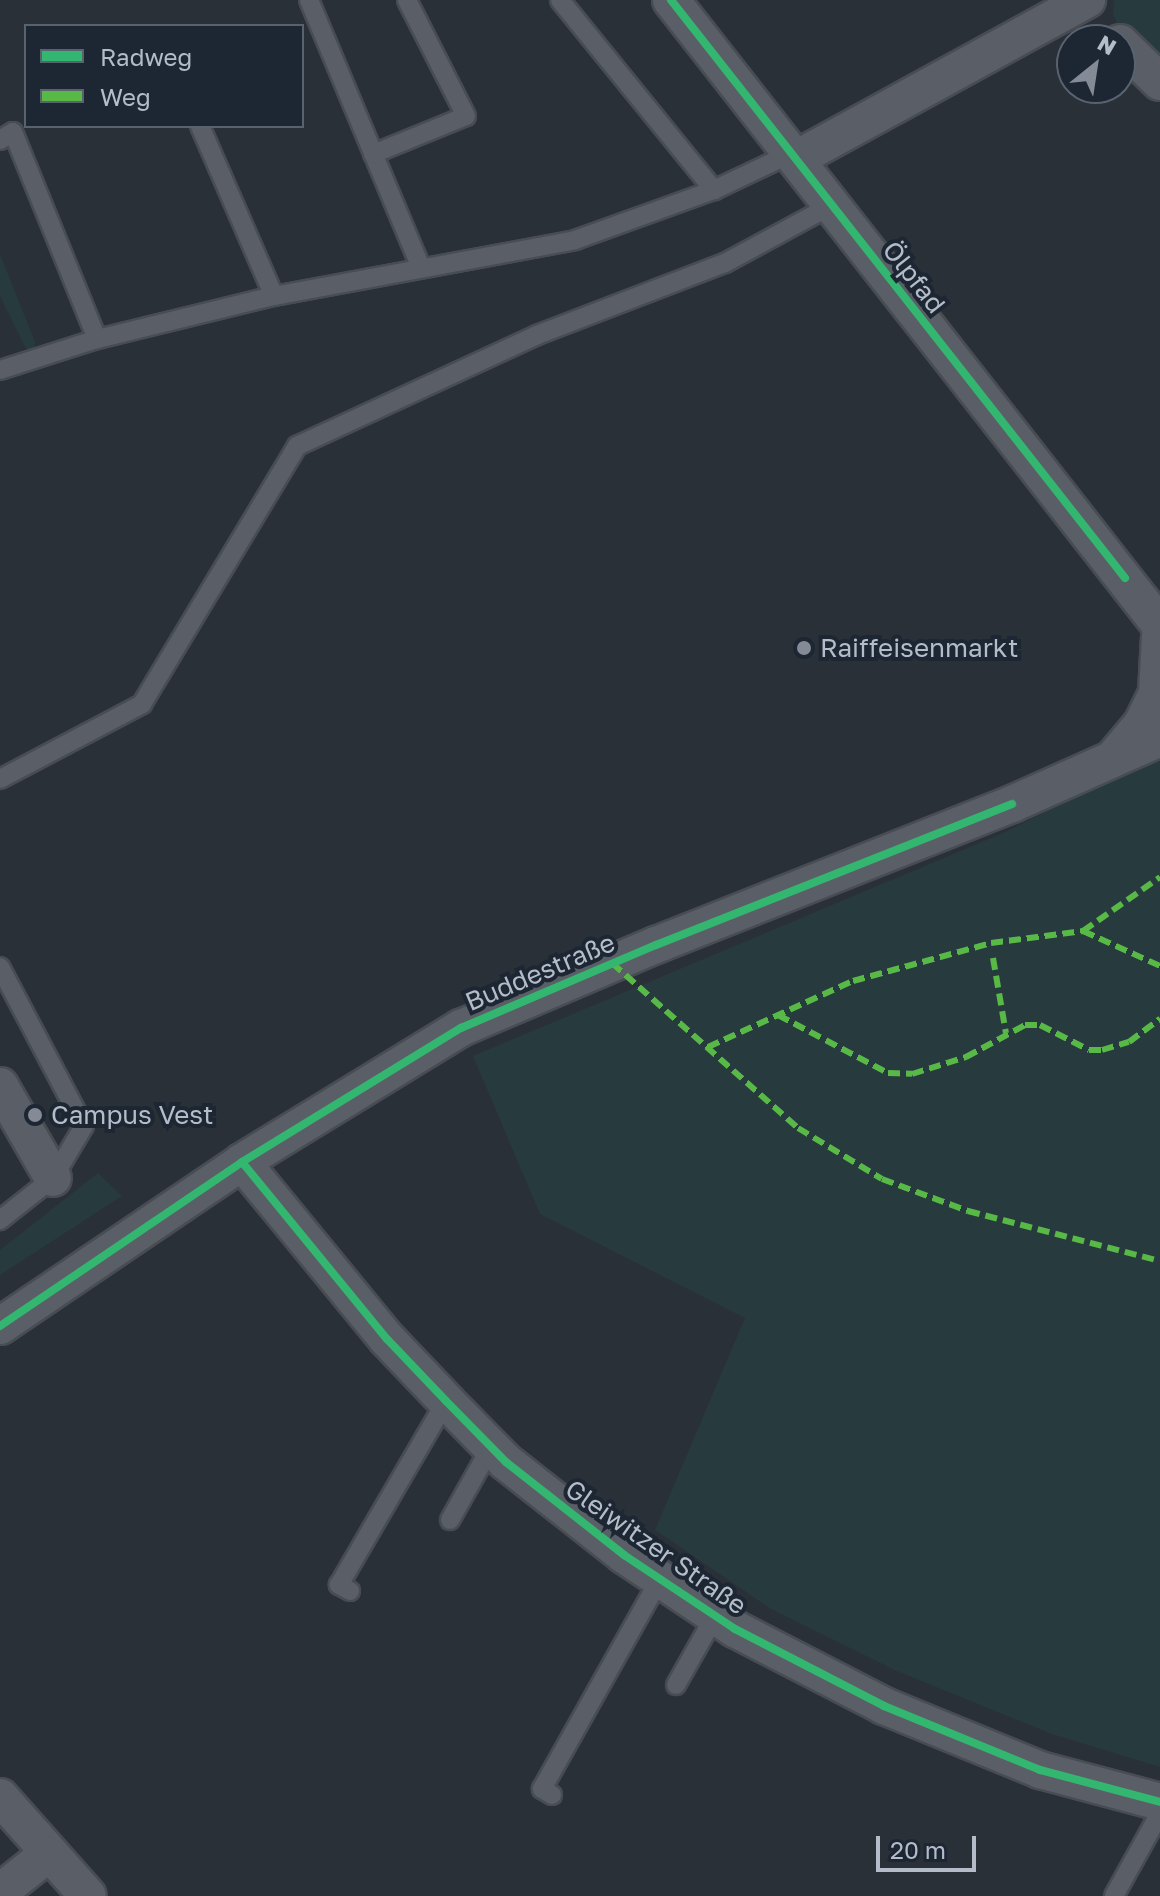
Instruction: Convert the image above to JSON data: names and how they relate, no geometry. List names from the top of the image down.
{
  "streets": {
    "street": ["Ölpfad", "Buddestraße", "Gleiwitzer Straße"]
  },
  "crossings": [
    ["Buddestraße", "Gleiwitzer Straße"]
  ],
  "places": ["Raiffeisenmarkt", "Campus Vest"],
  "legend": ["Radweg", "Weg"],
  "scale_bar": "20 m",
  "north": "top right"
}
